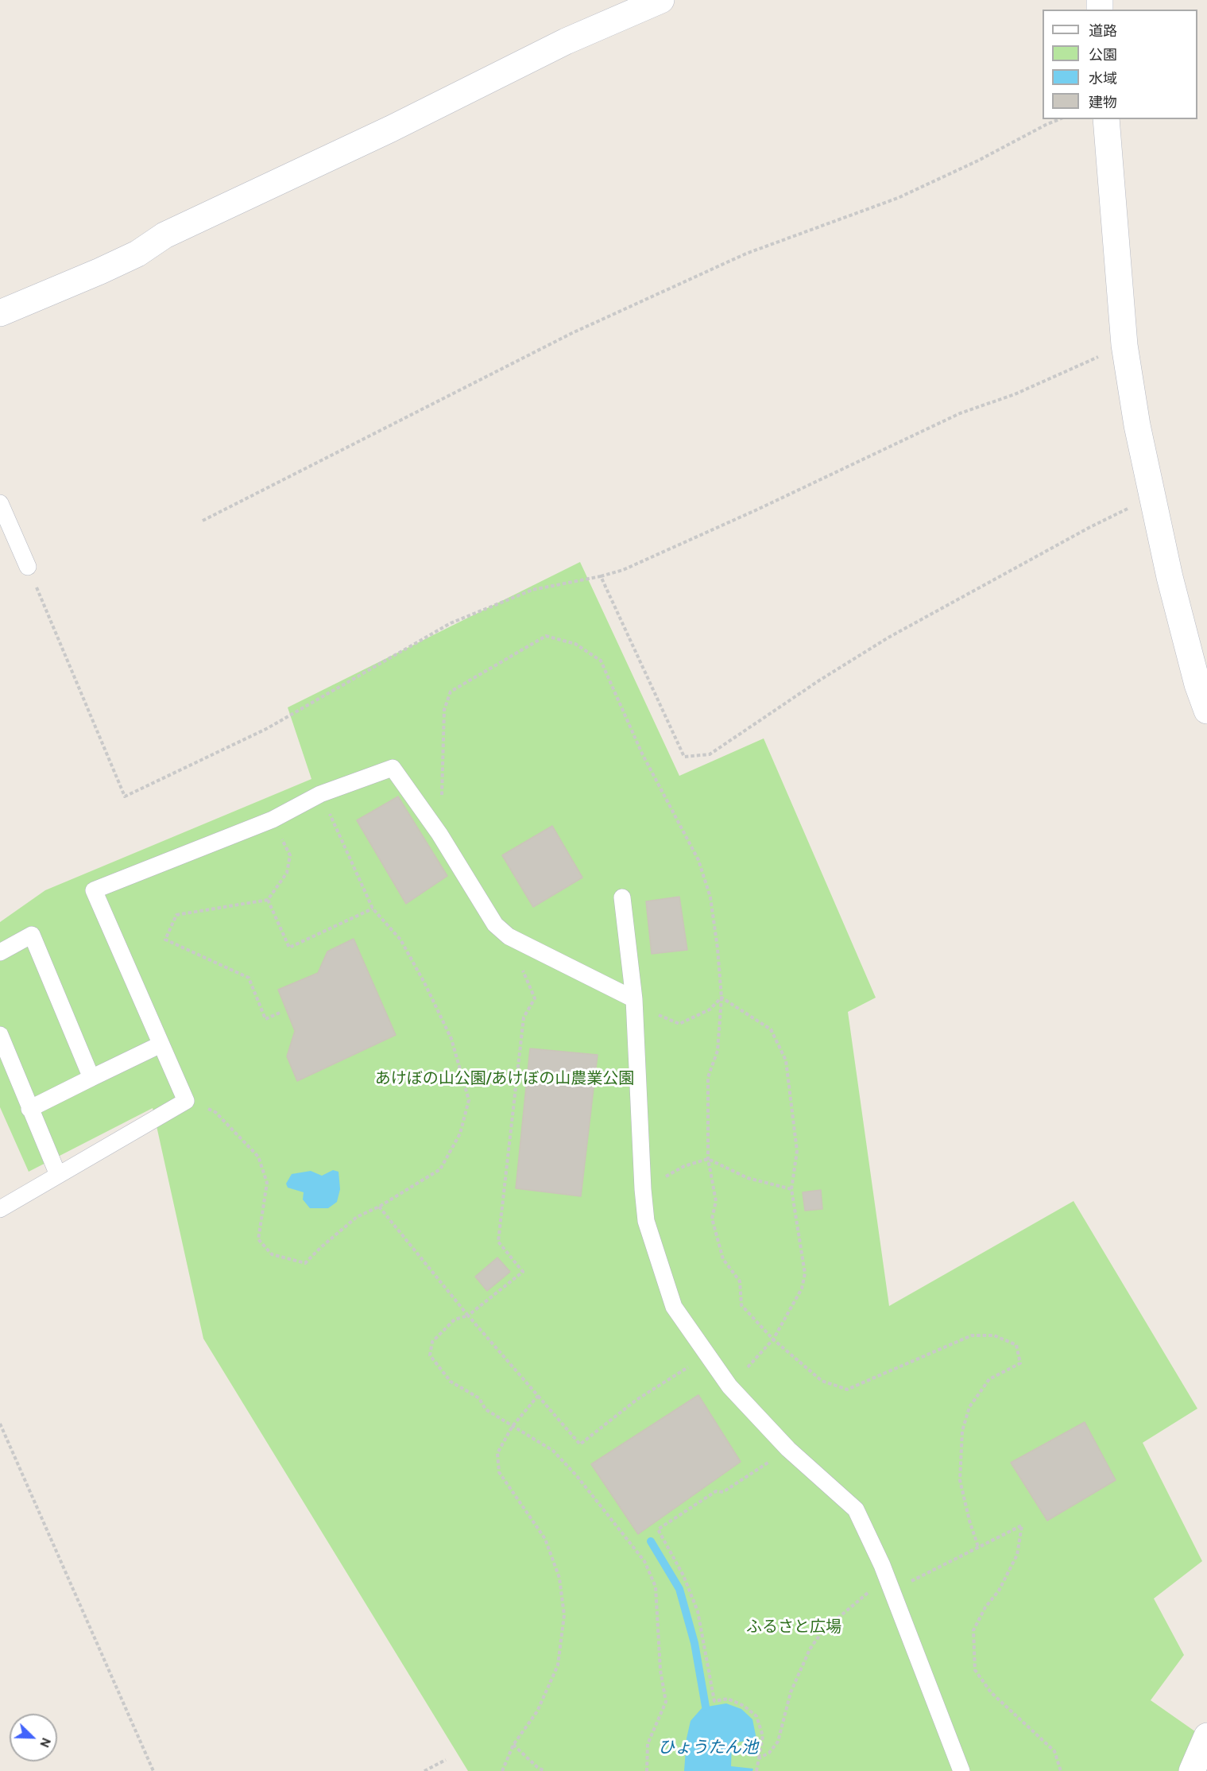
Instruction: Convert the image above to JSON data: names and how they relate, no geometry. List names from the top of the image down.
{
  "water": ["ひょうたん池"],
  "parks": ["あけぼの山公園/あけぼの山農業公園", "ふるさと広場"],
  "legend": [
    "道路",
    "公園",
    "水域",
    "建物"
  ],
  "north": "bottom right"
}
